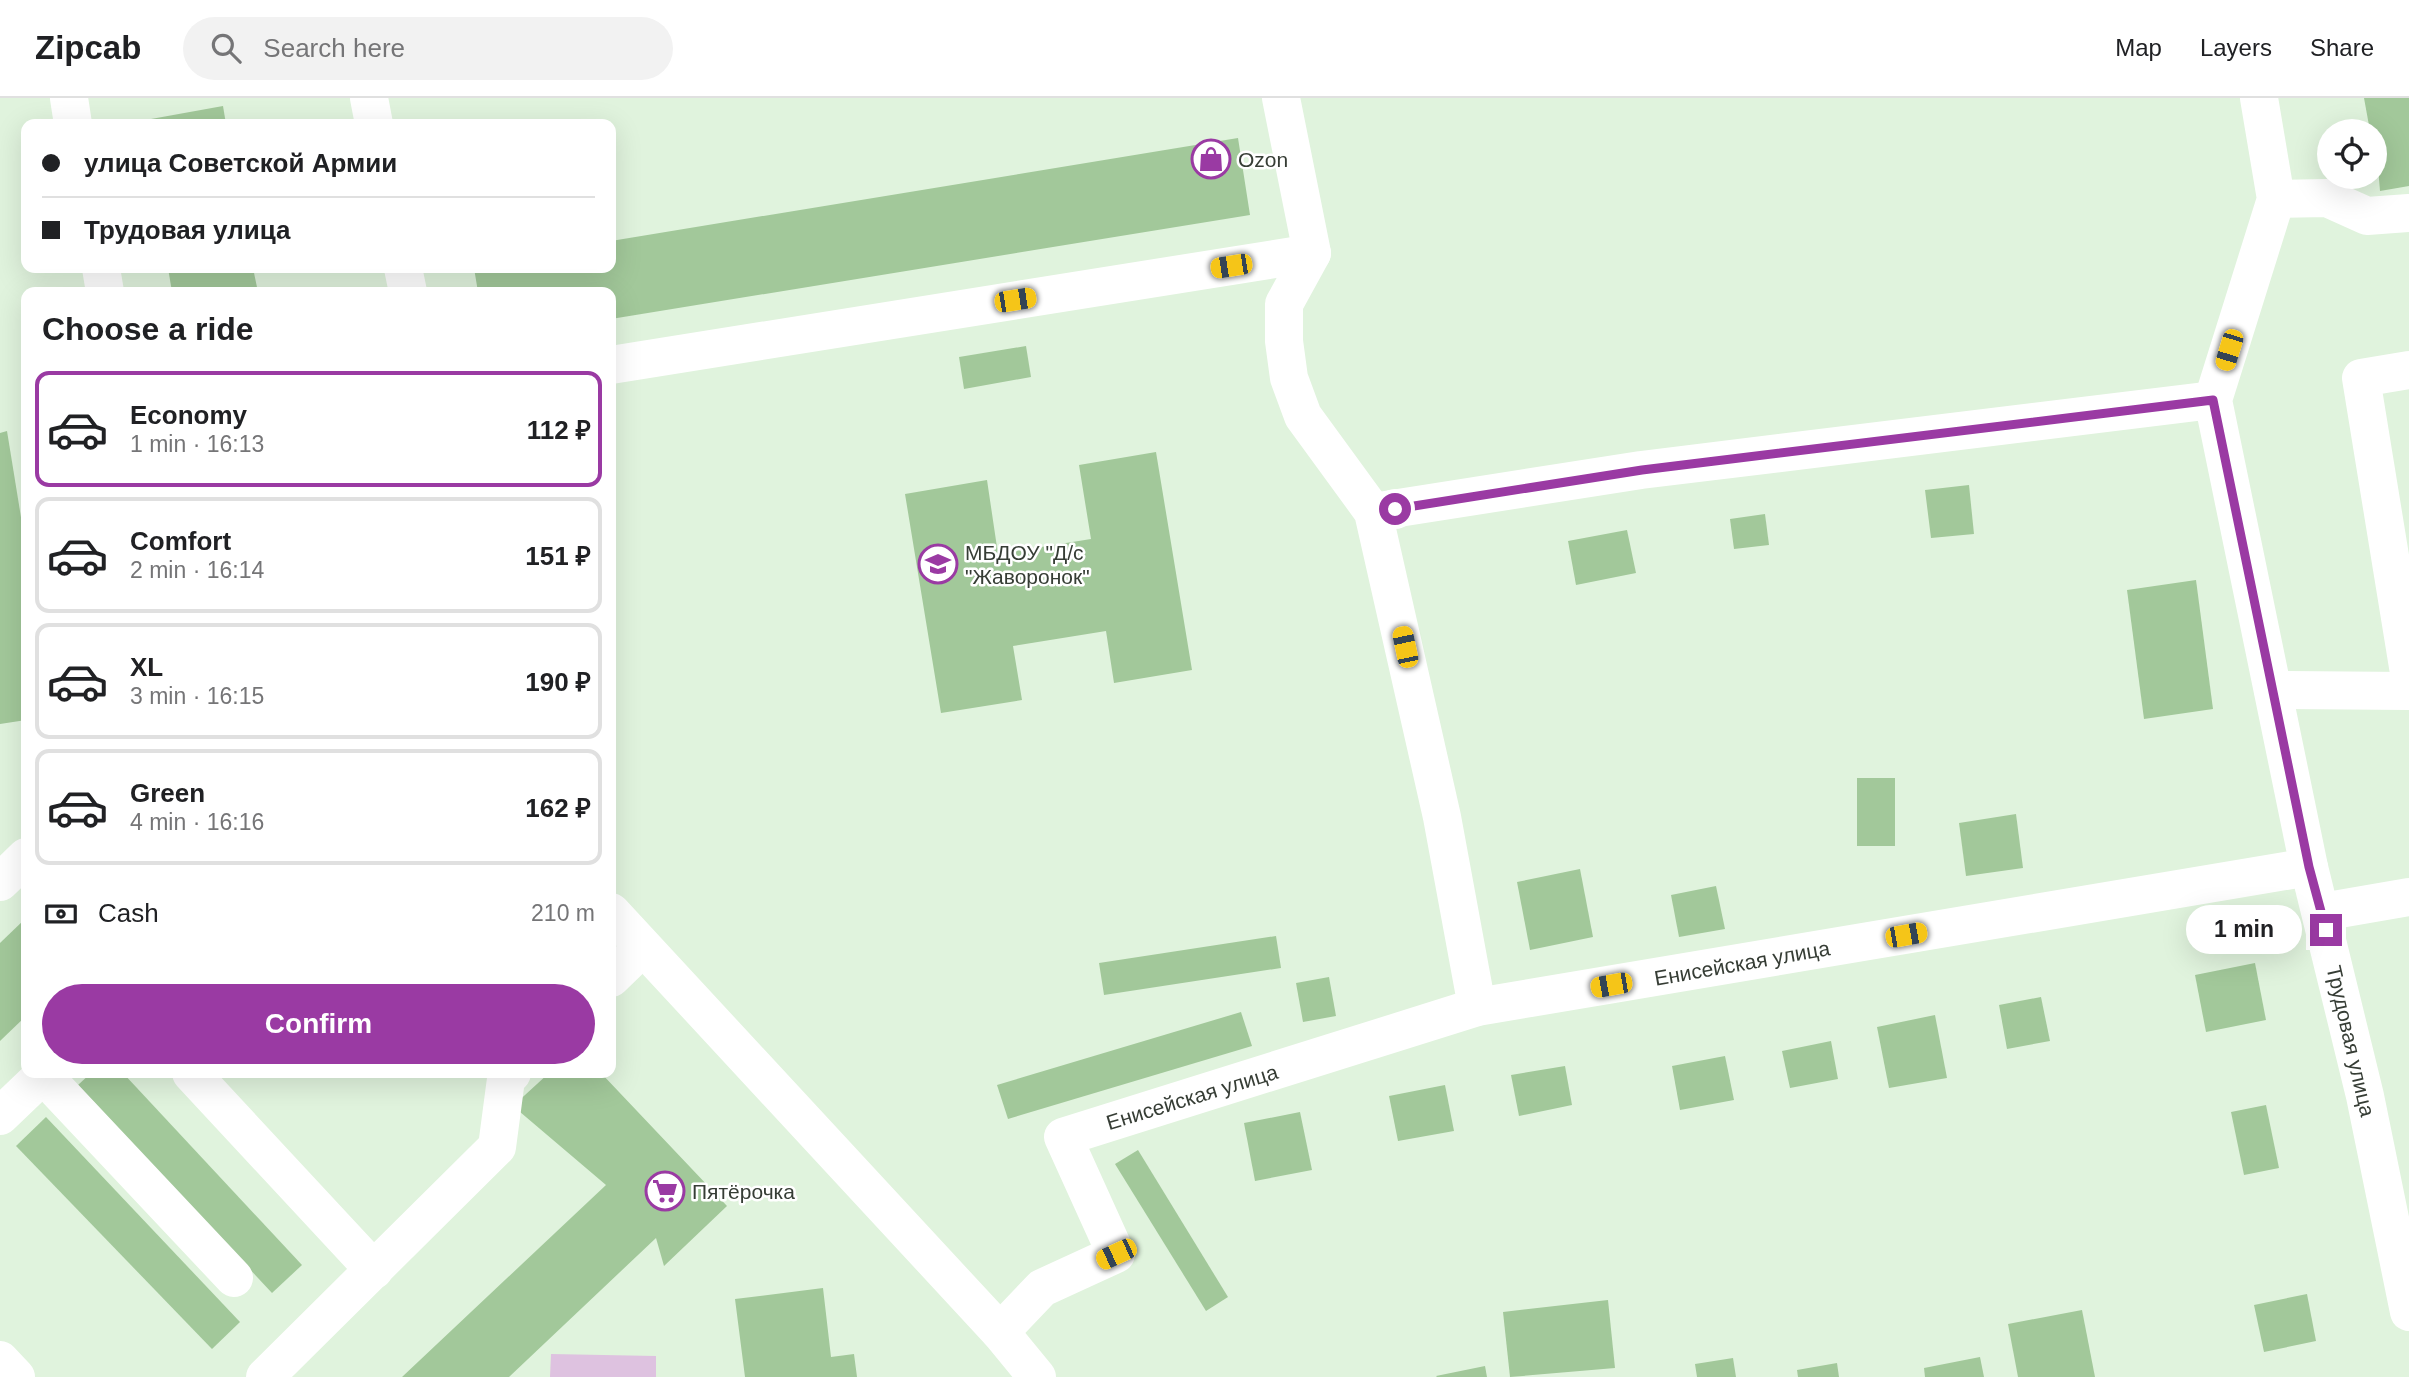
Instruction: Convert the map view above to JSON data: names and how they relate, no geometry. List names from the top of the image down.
{
  "streets": {
    "street": ["Енисейская улица", "Трудовая улица"]
  },
  "crossings": [
    ["Енисейская улица", "Трудовая улица"]
  ],
  "places": {
    "shop": ["Ozon"],
    "school or university": ["МБДОУ \"Д/с \"Жаворонок\""],
    "supermarket": ["Пятёрочка"]
  },
  "page": {
    "header": "Zipcab",
    "search": "Search here",
    "nav": ["Map", "Layers", "Share"],
    "banner": ["улица Советской Армии", "Трудовая улица"],
    "heading": "Choose a ride",
    "list": [
      {
        "name": "Economy",
        "note": "1 min · 16:13",
        "value": "112 ₽"
      },
      {
        "name": "Comfort",
        "note": "2 min · 16:14",
        "value": "151 ₽"
      },
      {
        "name": "XL",
        "note": "3 min · 16:15",
        "value": "190 ₽"
      },
      {
        "name": "Green",
        "note": "4 min · 16:16",
        "value": "162 ₽"
      }
    ],
    "pay": ["Cash", "210 m"],
    "bubble": "1 min",
    "buttons": "Confirm"
  }
}
